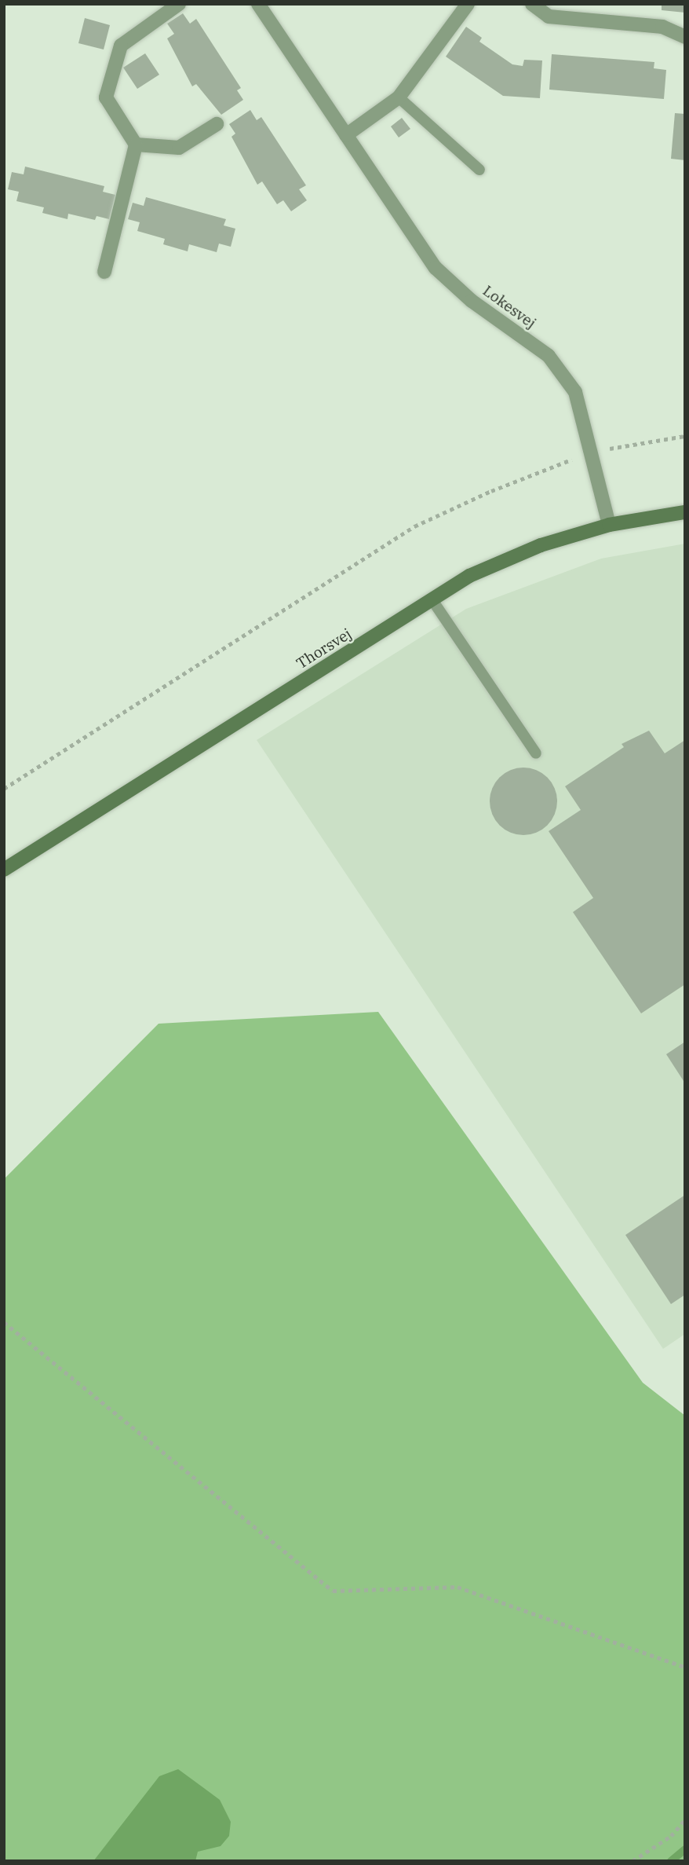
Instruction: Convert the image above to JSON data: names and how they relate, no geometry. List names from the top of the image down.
{
  "streets": {
    "street": ["Lokesvej", "Thorsvej"]
  },
  "crossings": [
    ["Lokesvej", "Thorsvej"]
  ]
}
